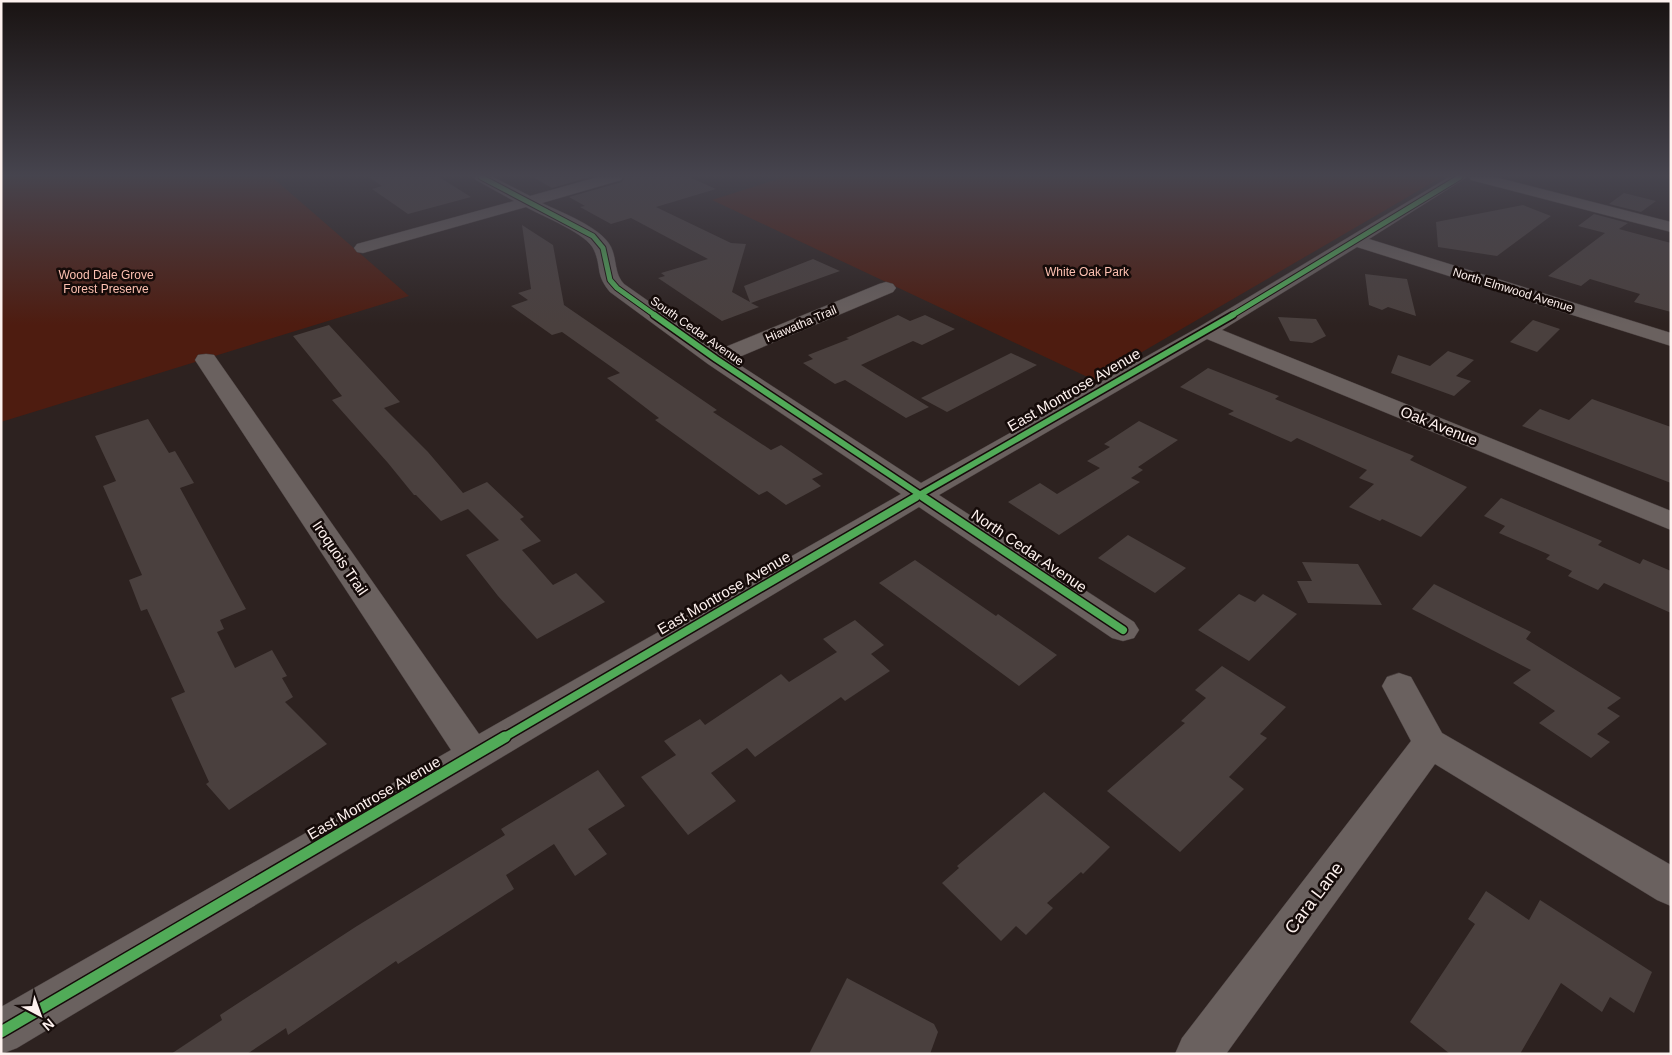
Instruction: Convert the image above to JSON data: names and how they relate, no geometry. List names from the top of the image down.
{
  "streets": {
    "street": [
      "North Elmwood Avenue",
      "Hiawatha Trail",
      "South Cedar Avenue",
      "East Montrose Avenue",
      "Oak Avenue",
      "North Cedar Avenue",
      "Iroquois Trail",
      "Cara Lane"
    ]
  },
  "crossings": [
    ["North Elmwood Avenue", "East Montrose Avenue"],
    ["Hiawatha Trail", "South Cedar Avenue"],
    ["South Cedar Avenue", "East Montrose Avenue"],
    ["South Cedar Avenue", "North Cedar Avenue"],
    ["East Montrose Avenue", "Oak Avenue"],
    ["East Montrose Avenue", "North Cedar Avenue"],
    ["East Montrose Avenue", "Iroquois Trail"]
  ],
  "parks": ["White Oak Park", "Wood Dale Grove Forest Preserve"],
  "north": "bottom right"
}
